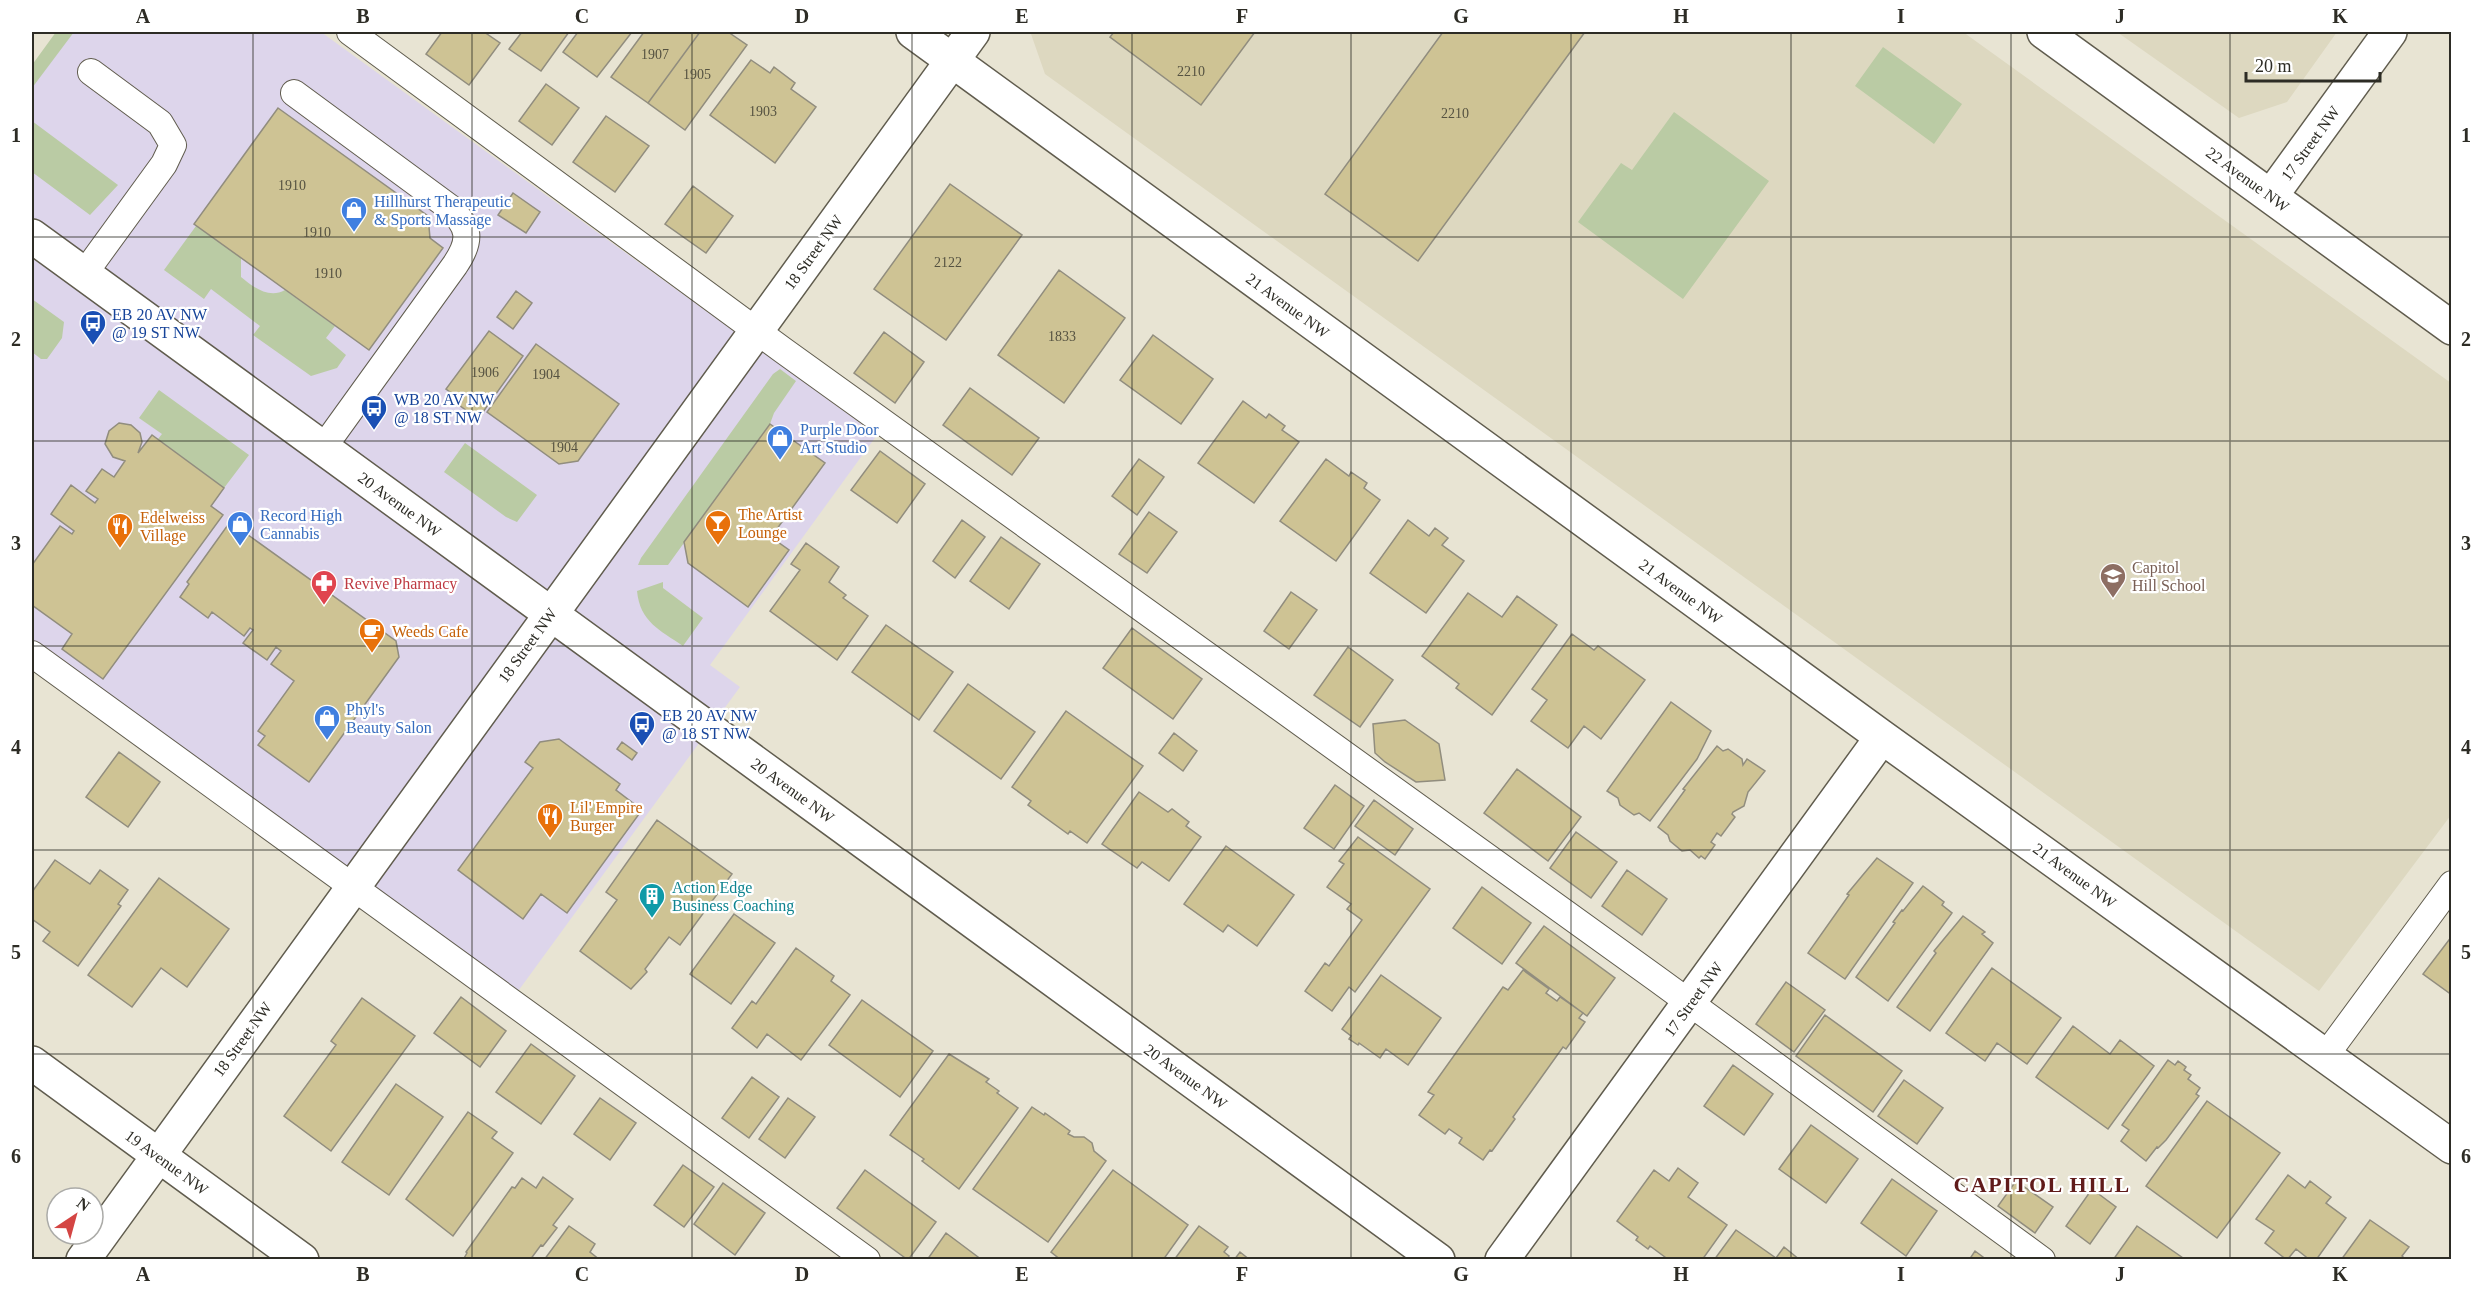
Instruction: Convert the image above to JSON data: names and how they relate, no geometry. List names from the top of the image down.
{
  "streets": {
    "street": [
      "17 Street NW",
      "22 Avenue NW",
      "18 Street NW",
      "21 Avenue NW",
      "20 Avenue NW",
      "19 Avenue NW"
    ]
  },
  "crossings": [
    ["17 Street NW", "22 Avenue NW"],
    ["17 Street NW", "21 Avenue NW"],
    ["18 Street NW", "21 Avenue NW"],
    ["18 Street NW", "20 Avenue NW"],
    ["18 Street NW", "19 Avenue NW"]
  ],
  "districts": ["CAPITOL HILL"],
  "places": {
    "shop": [
      "Hillhurst Therapeutic & Sports Massage",
      "Purple Door Art Studio",
      "Record High Cannabis",
      "Phyl's Beauty Salon"
    ],
    "bus stop": ["EB 20 AV NW @ 19 ST NW", "WB 20 AV NW @ 18 ST NW", "EB 20 AV NW @ 18 ST NW"],
    "bar": ["The Artist Lounge"],
    "restaurant": ["Edelweiss Village", "Lil' Empire Burger"],
    "school or university": ["Capitol Hill School"],
    "pharmacy": ["Revive Pharmacy"],
    "cafe": ["Weeds Cafe"],
    "building": ["Action Edge Business Coaching"]
  },
  "house_numbers": [
    "1907",
    "2210",
    "1905",
    "1903",
    "2210",
    "1910",
    "1910",
    "2122",
    "1910",
    "1833",
    "1906",
    "1904",
    "1904"
  ],
  "scale_bar": "20 m",
  "north": "top right",
  "grid": {
    "columns": [
      "A",
      "B",
      "C",
      "D",
      "E",
      "F",
      "G",
      "H",
      "I",
      "J",
      "K"
    ],
    "rows": [
      "1",
      "2",
      "3",
      "4",
      "5",
      "6"
    ]
  }
}
